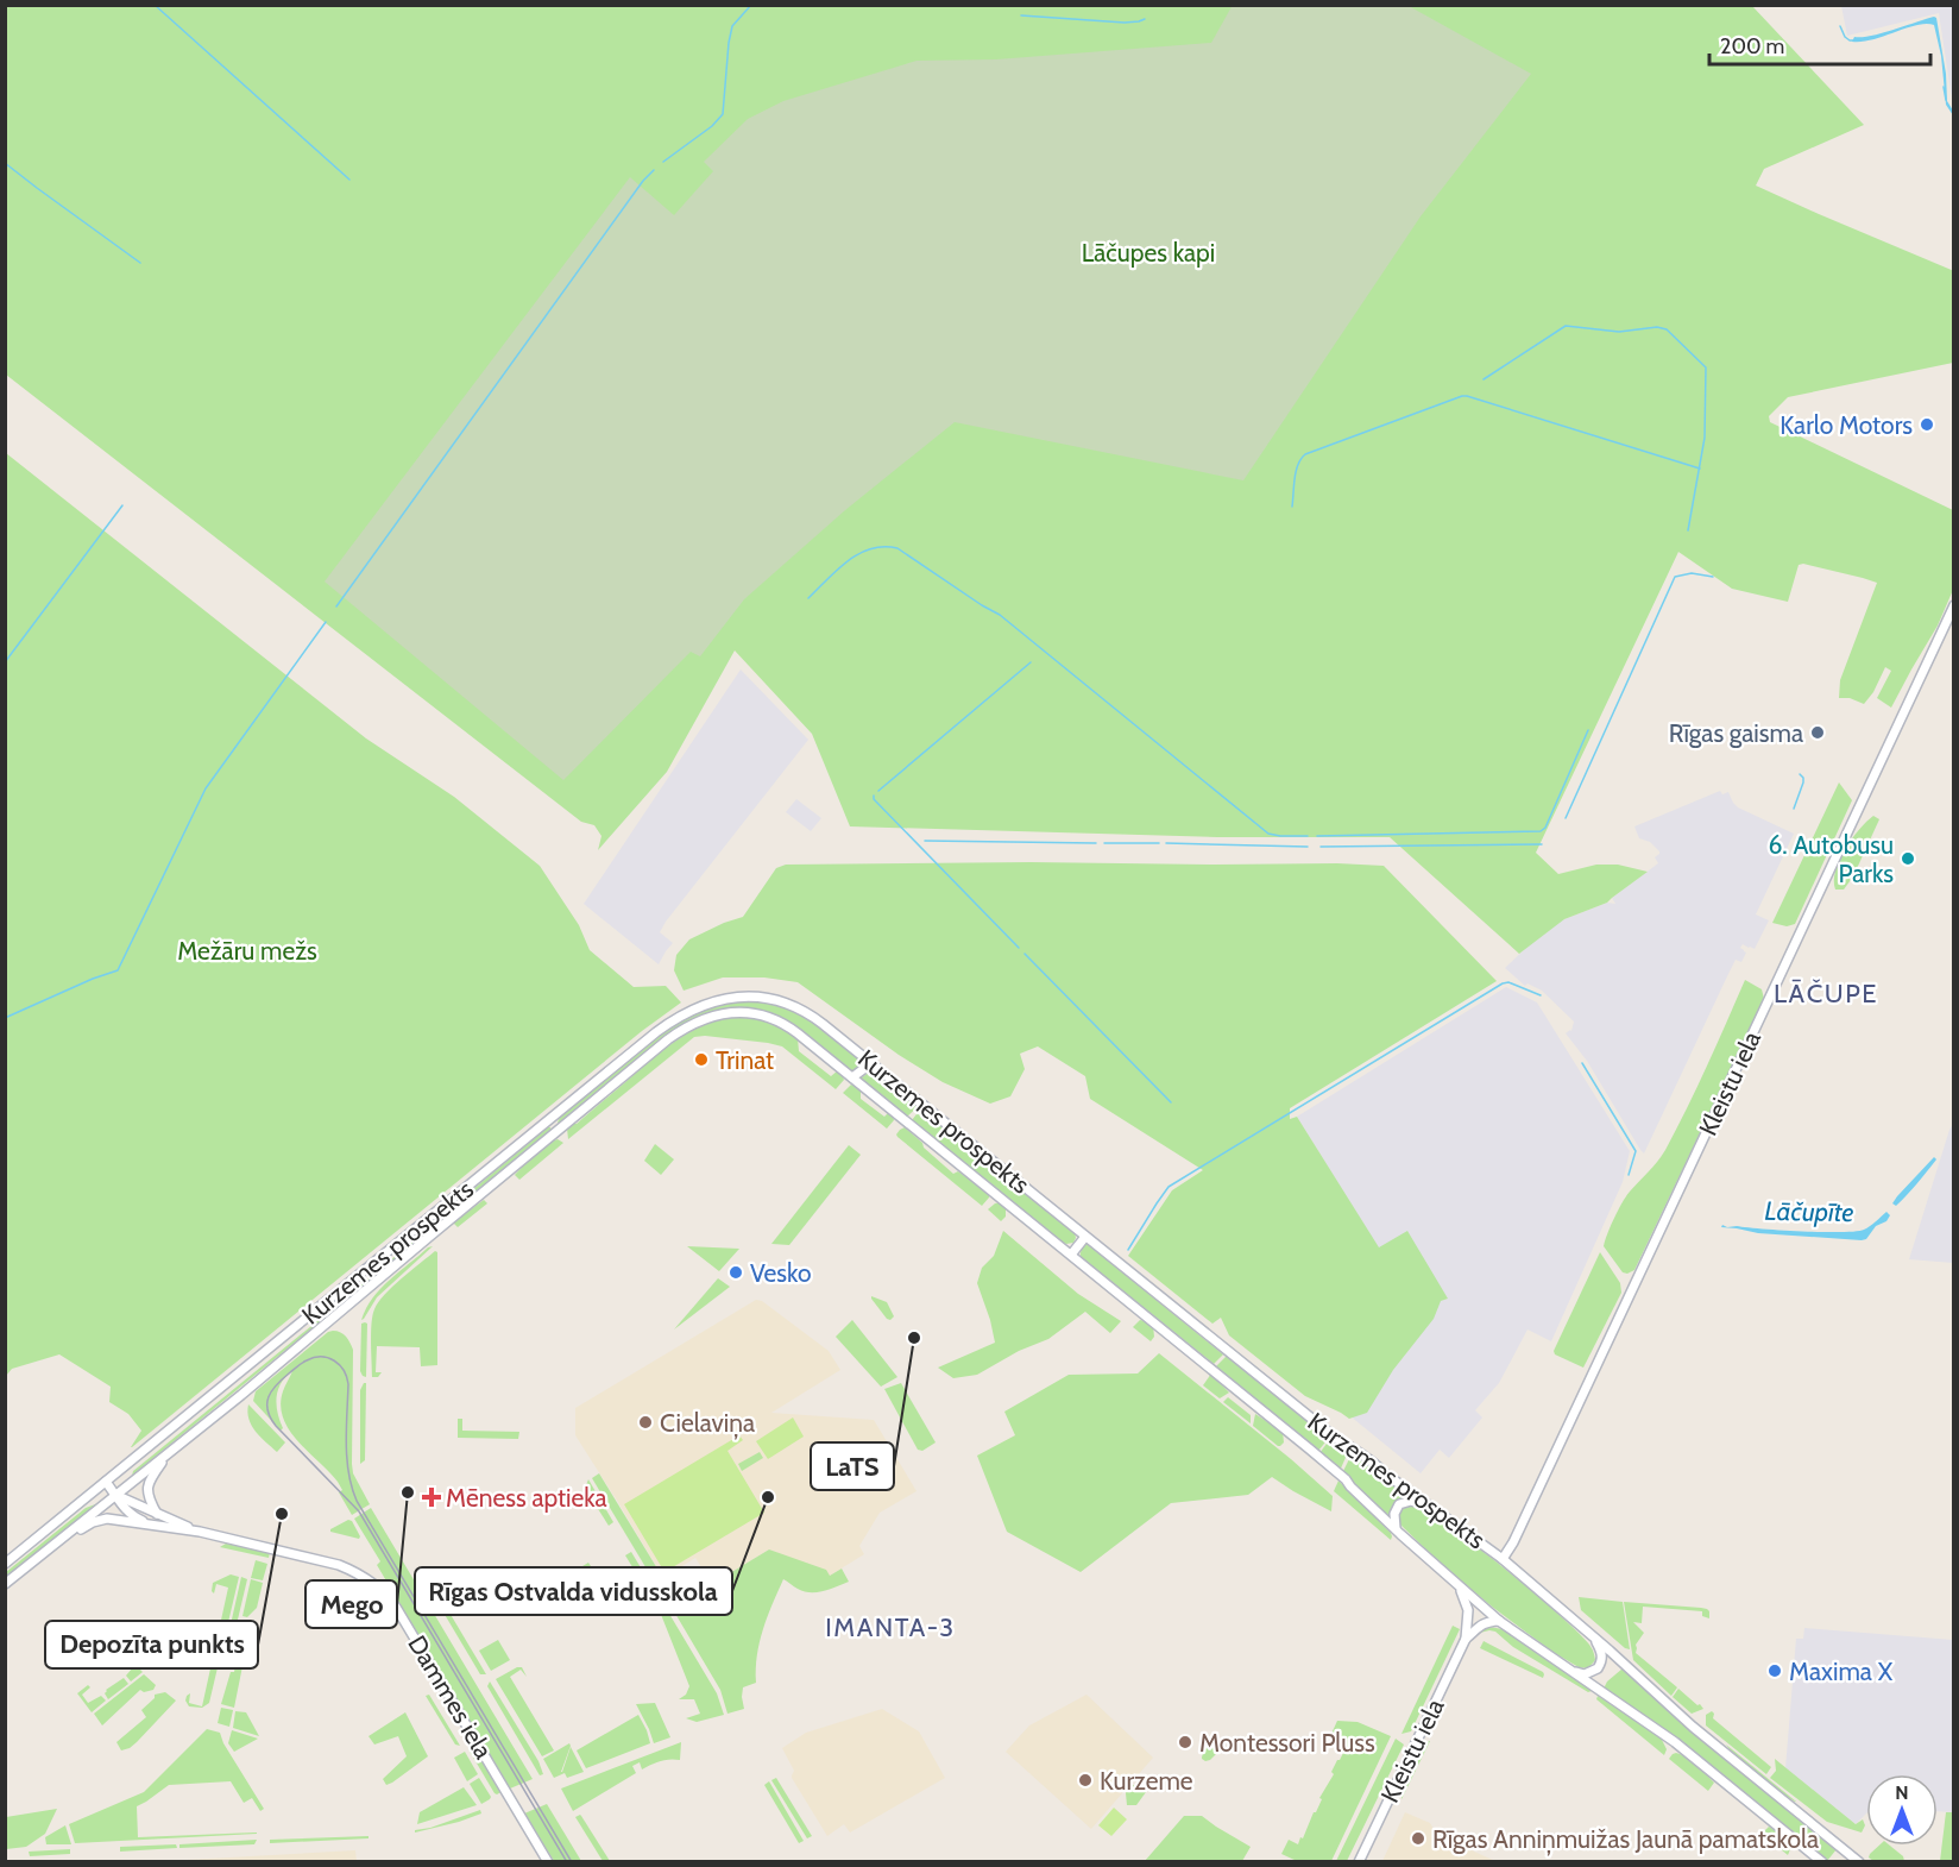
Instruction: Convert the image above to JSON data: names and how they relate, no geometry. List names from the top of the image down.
{
  "streets": {
    "main road": ["Kleistu iela", "Kurzemes prospekts", "Dammes iela"]
  },
  "crossings": [
    ["Kleistu iela", "Kurzemes prospekts"],
    ["Kurzemes prospekts", "Dammes iela"]
  ],
  "districts": ["LĀČUPE", "IMANTA-3"],
  "water": ["Lāčupīte"],
  "parks": ["Lāčupes kapi", "Mežāru mežs"],
  "places": {
    "other": [
      "Karlo Motors",
      "Rīgas gaisma",
      "6. Autobusu Parks",
      "Trinat",
      "Vesko",
      "LaTS",
      "Cielaviņa",
      "Mego",
      "Rīgas Ostvalda vidusskola",
      "Depozīta punkts",
      "Maxima X",
      "Montessori Pluss",
      "Kurzeme",
      "Rīgas Anniņmuižas Jaunā pamatskola"
    ],
    "health": ["Mēness aptieka"]
  },
  "scale_bar": "200 m",
  "north": "top"
}
